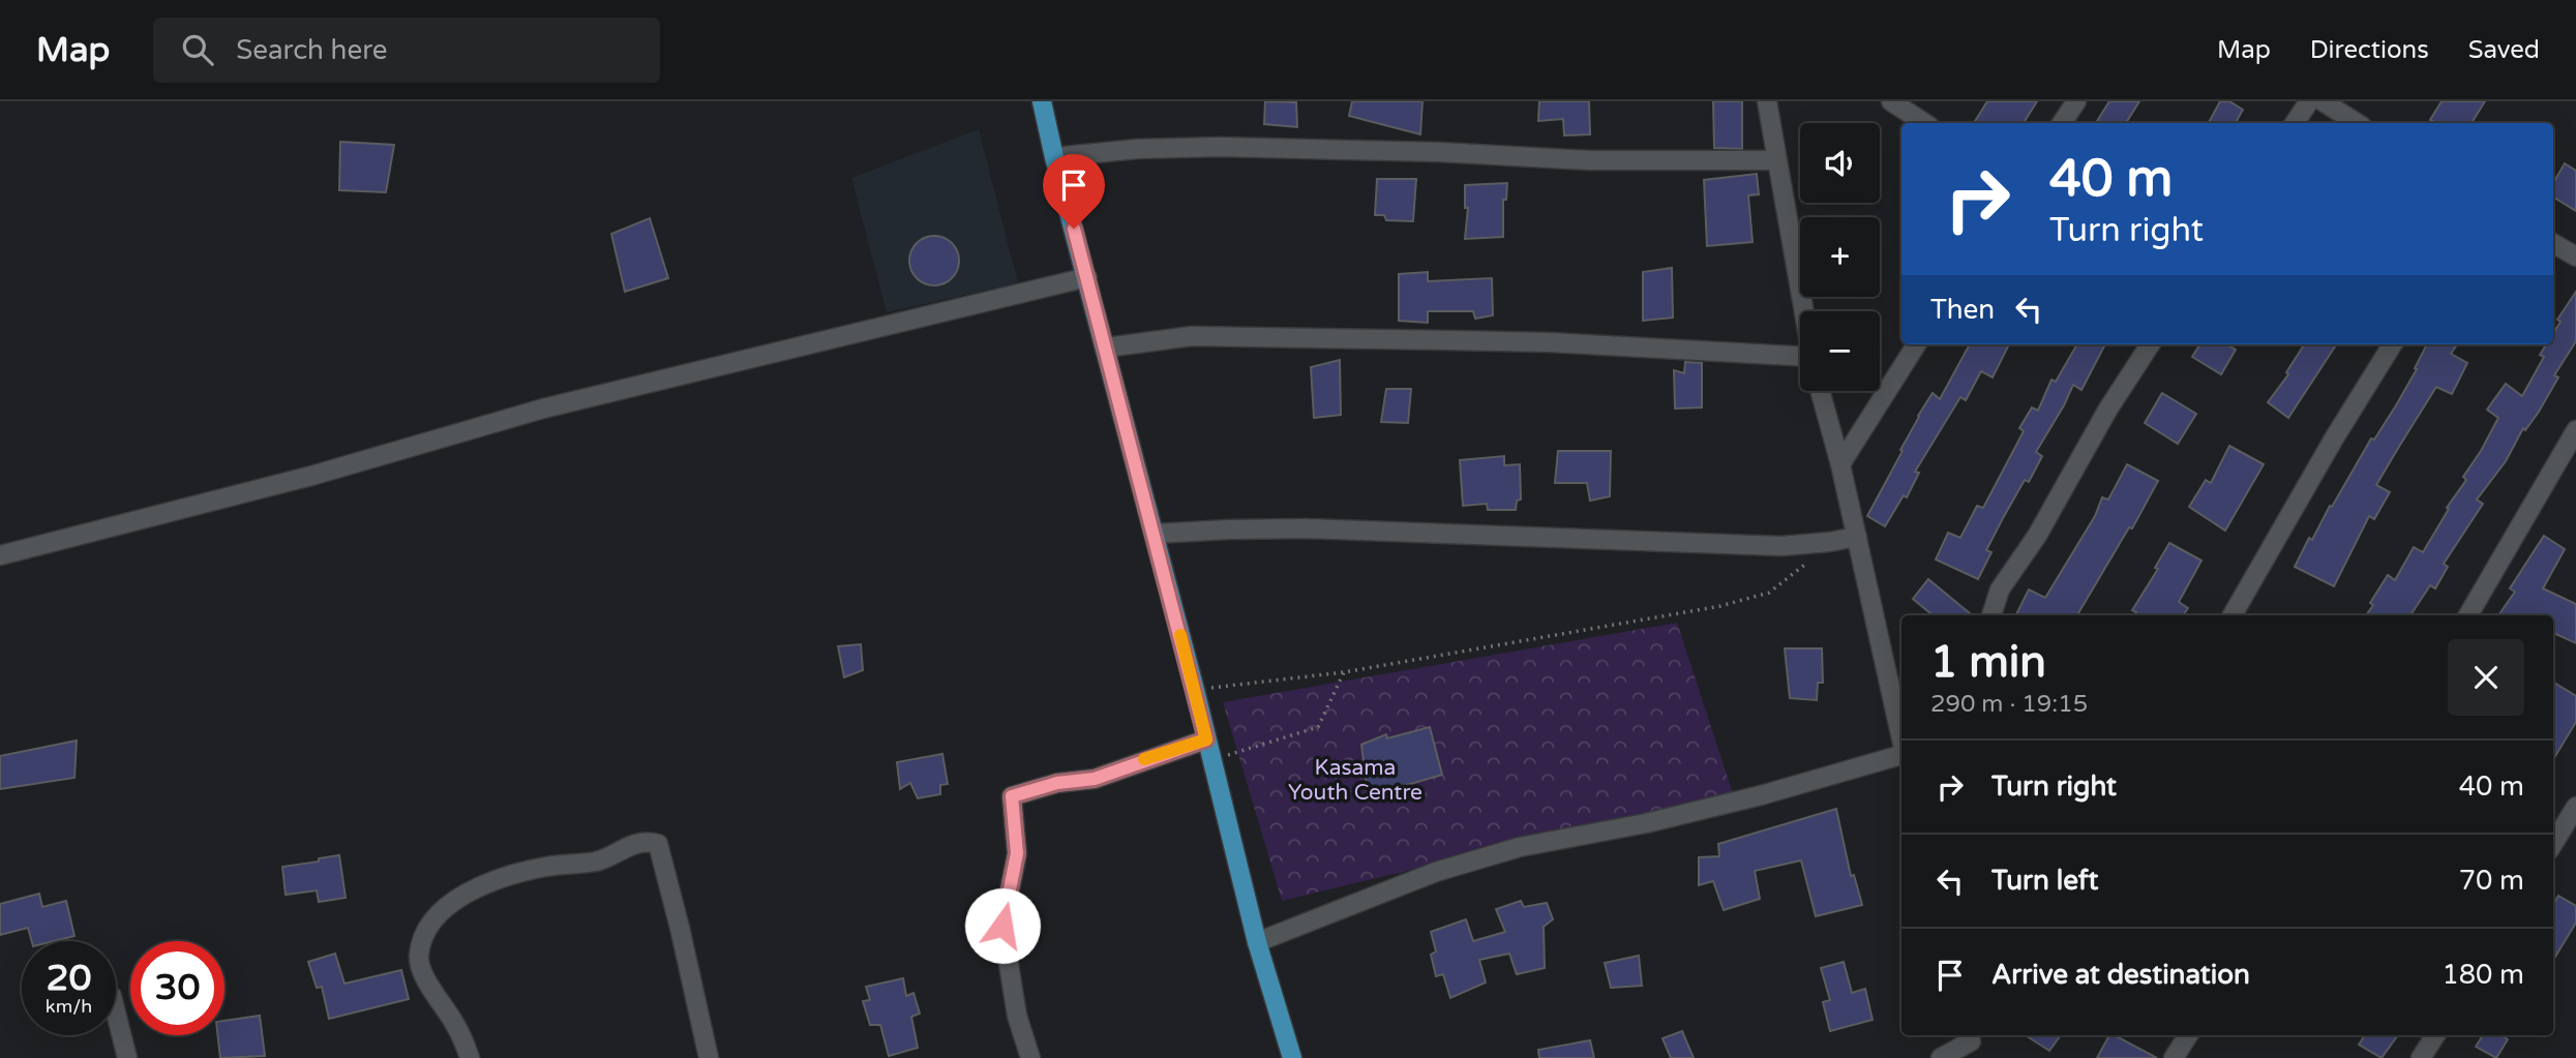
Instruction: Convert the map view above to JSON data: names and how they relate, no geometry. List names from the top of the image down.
{
  "parks": ["Kasama Youth Centre"],
  "page": {
    "header": "Map",
    "search": "Search here",
    "nav": ["Map", "Directions", "Saved"],
    "map_buttons": ["+", "−"],
    "turn": ["40 m", "Turn right"],
    "then": "Then",
    "heading": ["1 min", "290 m · 19:15"],
    "list": [
      {
        "name": "Turn right",
        "value": "40 m"
      },
      {
        "name": "Turn left",
        "value": "70 m"
      },
      {
        "name": "Arrive at destination",
        "value": "180 m"
      }
    ],
    "speed": "20 km/h",
    "limit": "30"
  }
}
